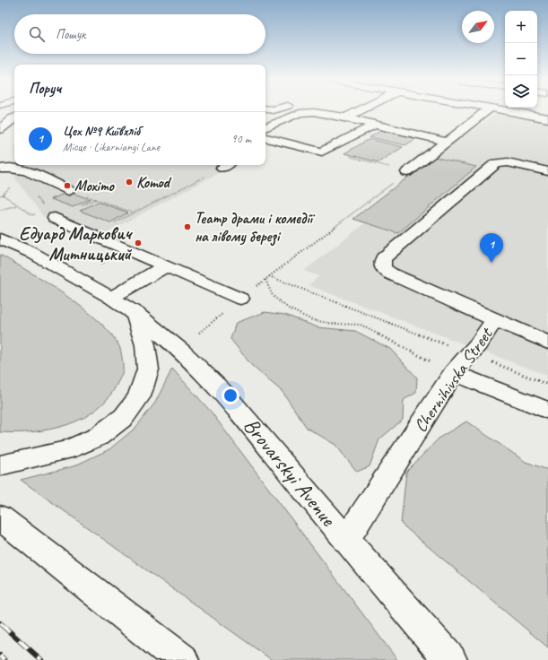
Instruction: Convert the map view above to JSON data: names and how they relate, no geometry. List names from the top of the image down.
{
  "streets": {
    "main road": ["Chernihivska Street", "Brovarskyi Avenue"]
  },
  "crossings": [
    ["Chernihivska Street", "Brovarskyi Avenue"]
  ],
  "places": [
    "Komod",
    "Мохіто",
    "Театр драми і комедії на лівому березі",
    "Едуард Маркович Митницький"
  ],
  "north": "top right",
  "page": {
    "map_buttons": ["+", "−"],
    "search": "Пошук",
    "heading": "Поруч",
    "list": [
      {
        "mark": "1",
        "name": "Цех №9 Київхліб",
        "note": "Місце · Likarnianyi Lane",
        "value": "90 m"
      }
    ],
    "pins": "1"
  }
}
